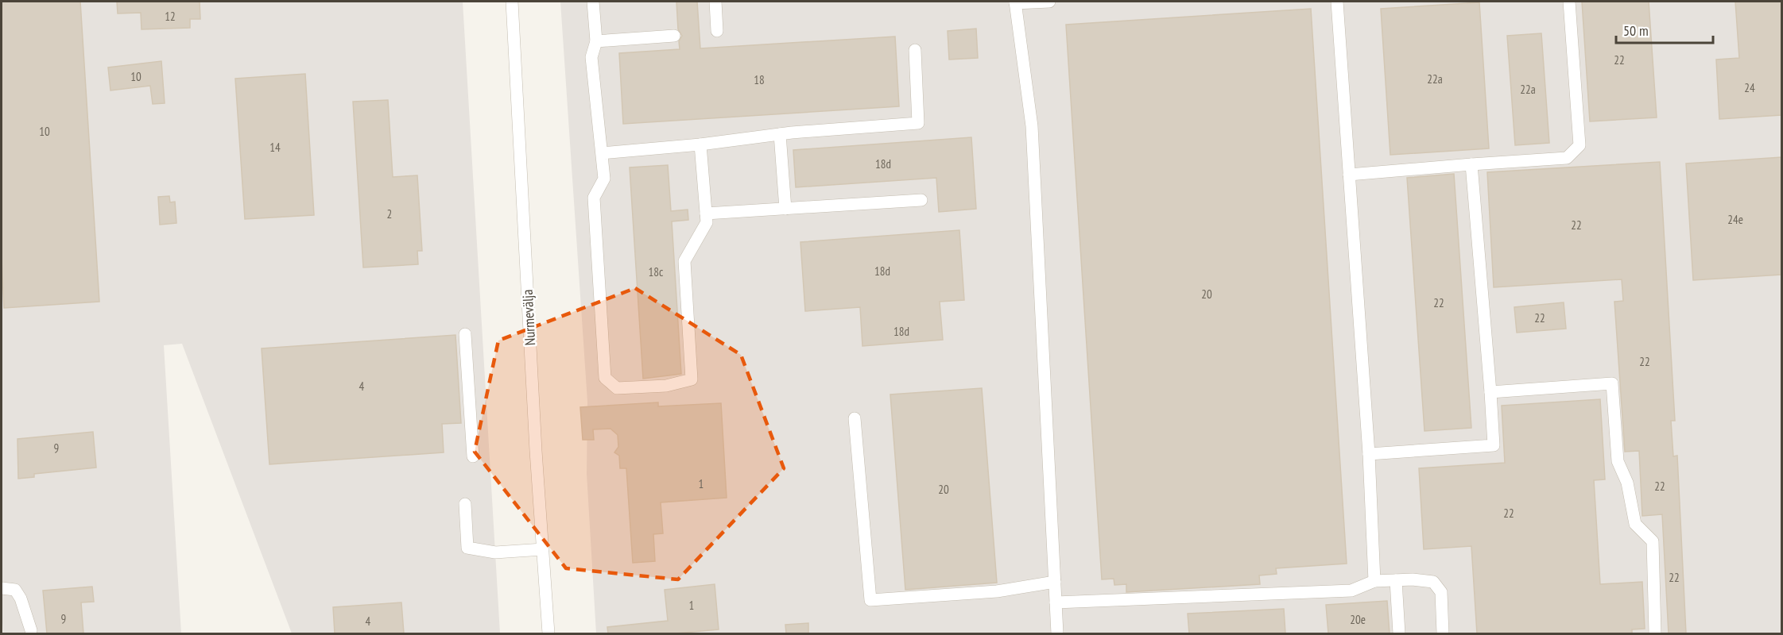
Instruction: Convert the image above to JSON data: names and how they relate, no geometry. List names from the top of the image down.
{
  "streets": {
    "street": ["Nurmevälja"]
  },
  "house_numbers": [
    "12",
    "22",
    "10",
    "22a",
    "18",
    "24",
    "22a",
    "10",
    "14",
    "18d",
    "2",
    "24e",
    "22",
    "18d",
    "18c",
    "20",
    "22",
    "22",
    "18d",
    "22",
    "4",
    "9",
    "1",
    "22",
    "20",
    "22",
    "22",
    "1",
    "9",
    "20e",
    "4"
  ],
  "scale_bar": "50 m"
}
